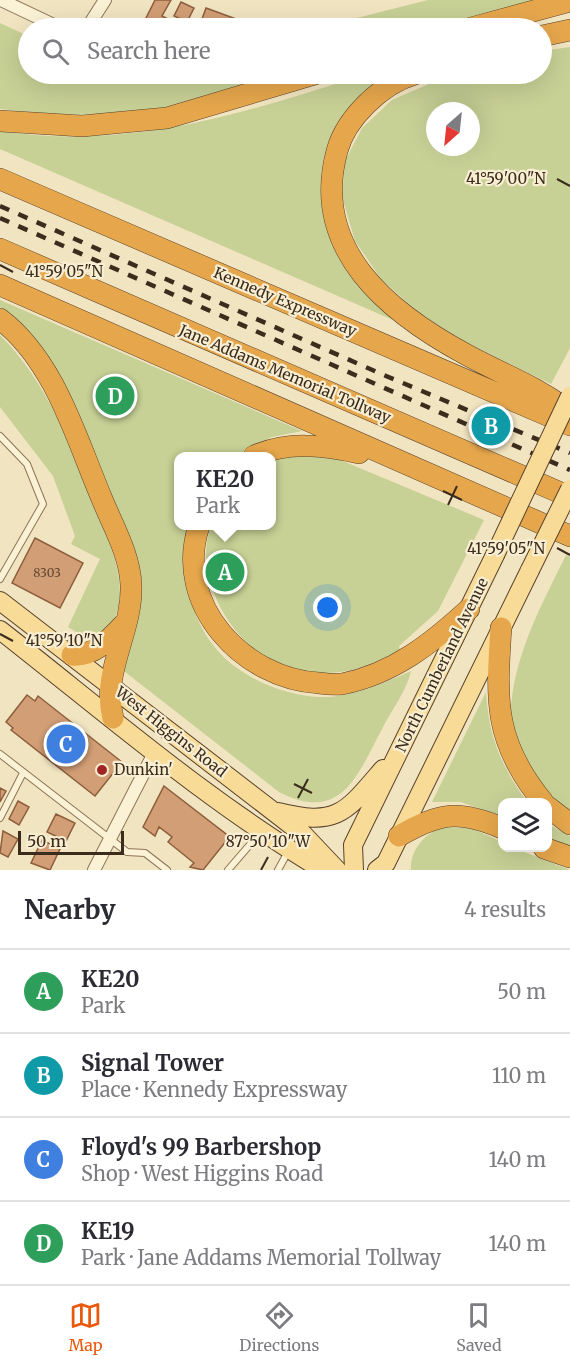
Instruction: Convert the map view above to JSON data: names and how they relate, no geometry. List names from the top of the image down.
{
  "streets": {
    "highway": ["Kennedy Expressway", "Jane Addams Memorial Tollway"],
    "main road": ["North Cumberland Avenue", "West Higgins Road"]
  },
  "places": ["Dunkin'"],
  "house_numbers": ["8303"],
  "scale_bar": "50 m",
  "north": "bottom left",
  "page": {
    "search": "Search here",
    "pins": [
      "D",
      "B",
      "A",
      "C"
    ],
    "popup": ["KE20", "Park"],
    "scale": "50 m",
    "heading": ["Nearby", "4 results"],
    "list": [
      {
        "mark": "A",
        "name": "KE20",
        "note": "Park",
        "value": "50 m"
      },
      {
        "mark": "B",
        "name": "Signal Tower",
        "note": "Place · Kennedy Expressway",
        "value": "110 m"
      },
      {
        "mark": "C",
        "name": "Floyd's 99 Barbershop",
        "note": "Shop · West Higgins Road",
        "value": "140 m"
      },
      {
        "mark": "D",
        "name": "KE19",
        "note": "Park · Jane Addams Memorial Tollway",
        "value": "140 m"
      }
    ],
    "nav": ["Map", "Directions", "Saved"]
  },
  "coordinates": [
    "41°59'00\"N",
    "41°59'05\"N",
    "41°59'10\"N",
    "87°50'10\"W"
  ]
}
